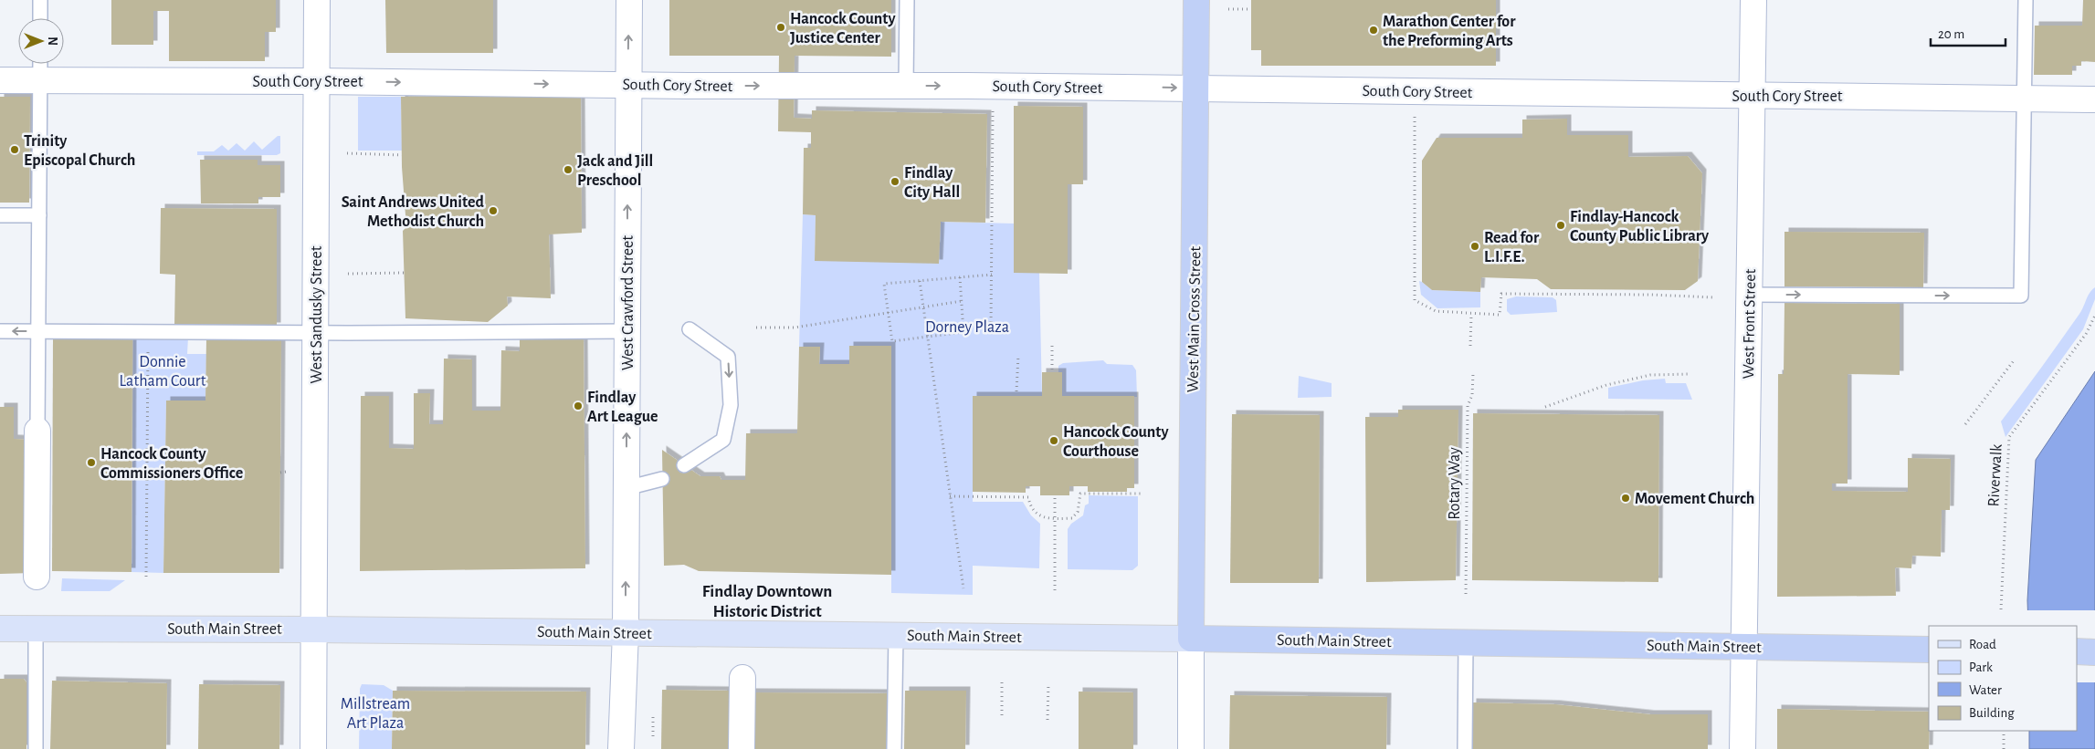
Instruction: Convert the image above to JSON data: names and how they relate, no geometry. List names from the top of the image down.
{
  "streets": {
    "highway": ["West Main Cross Street", "South Main Street"],
    "street": [
      "South Cory Street",
      "West Crawford Street",
      "West Sandusky Street",
      "West Front Street"
    ],
    "path": ["Riverwalk", "Rotary Way"]
  },
  "crossings": [
    ["South Cory Street", "West Crawford Street"],
    ["South Cory Street", "West Sandusky Street"],
    ["South Cory Street", "West Main Cross Street"],
    ["South Cory Street", "West Front Street"],
    ["West Crawford Street", "South Main Street"],
    ["West Sandusky Street", "South Main Street"],
    ["West Main Cross Street", "South Main Street"],
    ["West Front Street", "South Main Street"]
  ],
  "one_way": ["South Cory Street", "West Crawford Street"],
  "districts": ["Findlay Downtown Historic District"],
  "parks": ["Dorney Plaza", "Donnie Latham Court", "Millstream Art Plaza"],
  "places": [
    "Hancock County Justice Center",
    "Marathon Center for the Preforming Arts",
    "Trinity Episcopal Church",
    "Jack and Jill Preschool",
    "Findlay City Hall",
    "Saint Andrews United Methodist Church",
    "Findlay-Hancock County Public Library",
    "Read for L.I.F.E.",
    "Findlay Art League",
    "Hancock County Courthouse",
    "Hancock County Commissioners Office",
    "Movement Church"
  ],
  "legend": [
    "Road",
    "Park",
    "Water",
    "Building"
  ],
  "scale_bar": "20 m",
  "north": "right"
}
